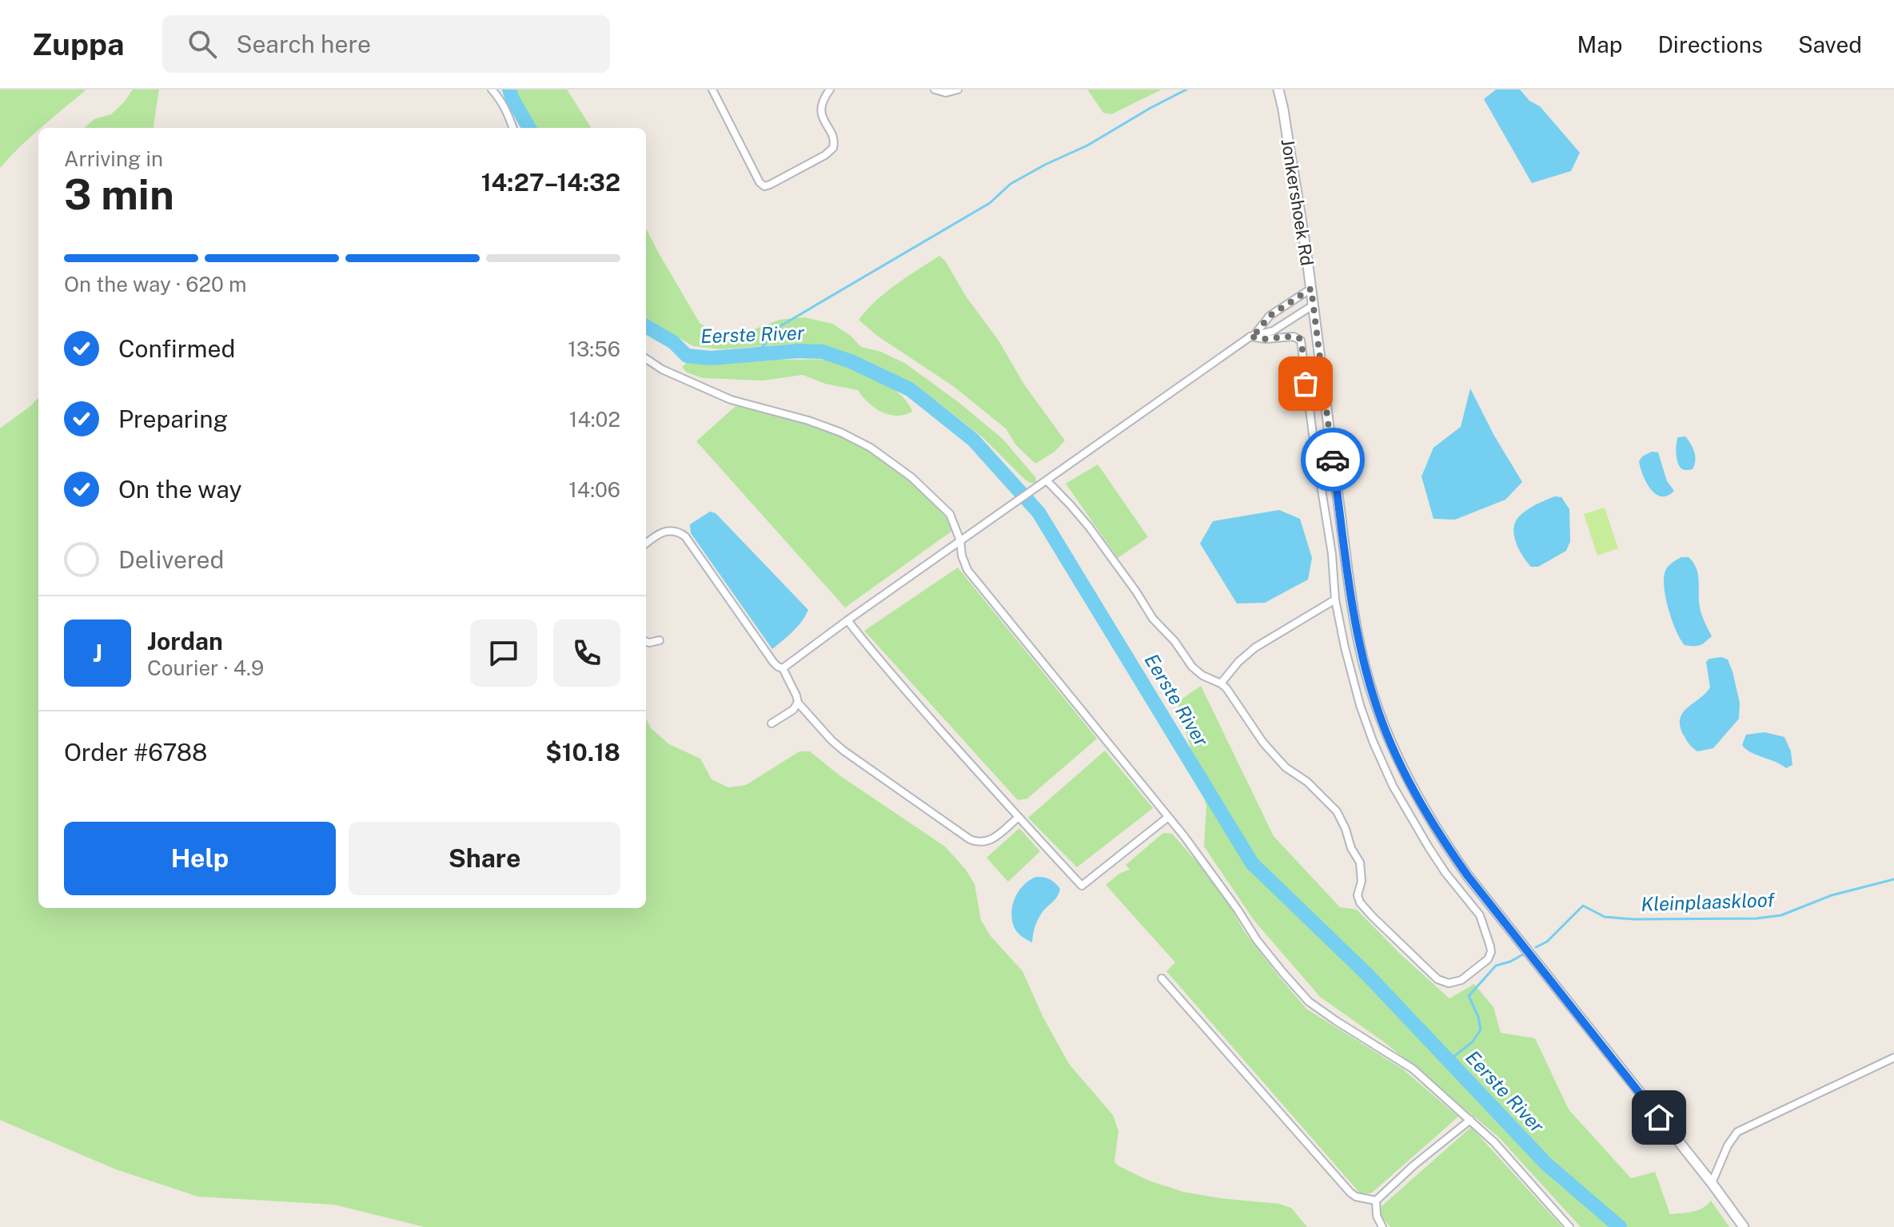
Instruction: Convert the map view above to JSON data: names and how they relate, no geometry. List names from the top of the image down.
{
  "streets": {
    "street": ["Jonkershoek Rd"]
  },
  "water": ["Eerste River", "Kleinplaaskloof"],
  "page": {
    "header": "Zuppa",
    "search": "Search here",
    "nav": ["Map", "Directions", "Saved"],
    "heading": ["3 min", "Arriving in", "14:27–14:32"],
    "panel": [
      "Jordan",
      "Courier · 4.9",
      "Order #6788",
      "$10.18"
    ],
    "bar": "On the way · 620 m",
    "list": [
      ["Confirmed", "13:56"],
      ["Preparing", "14:02"],
      ["On the way", "14:06"],
      "Delivered"
    ],
    "round": "J",
    "buttons": ["Help", "Share"]
  }
}
